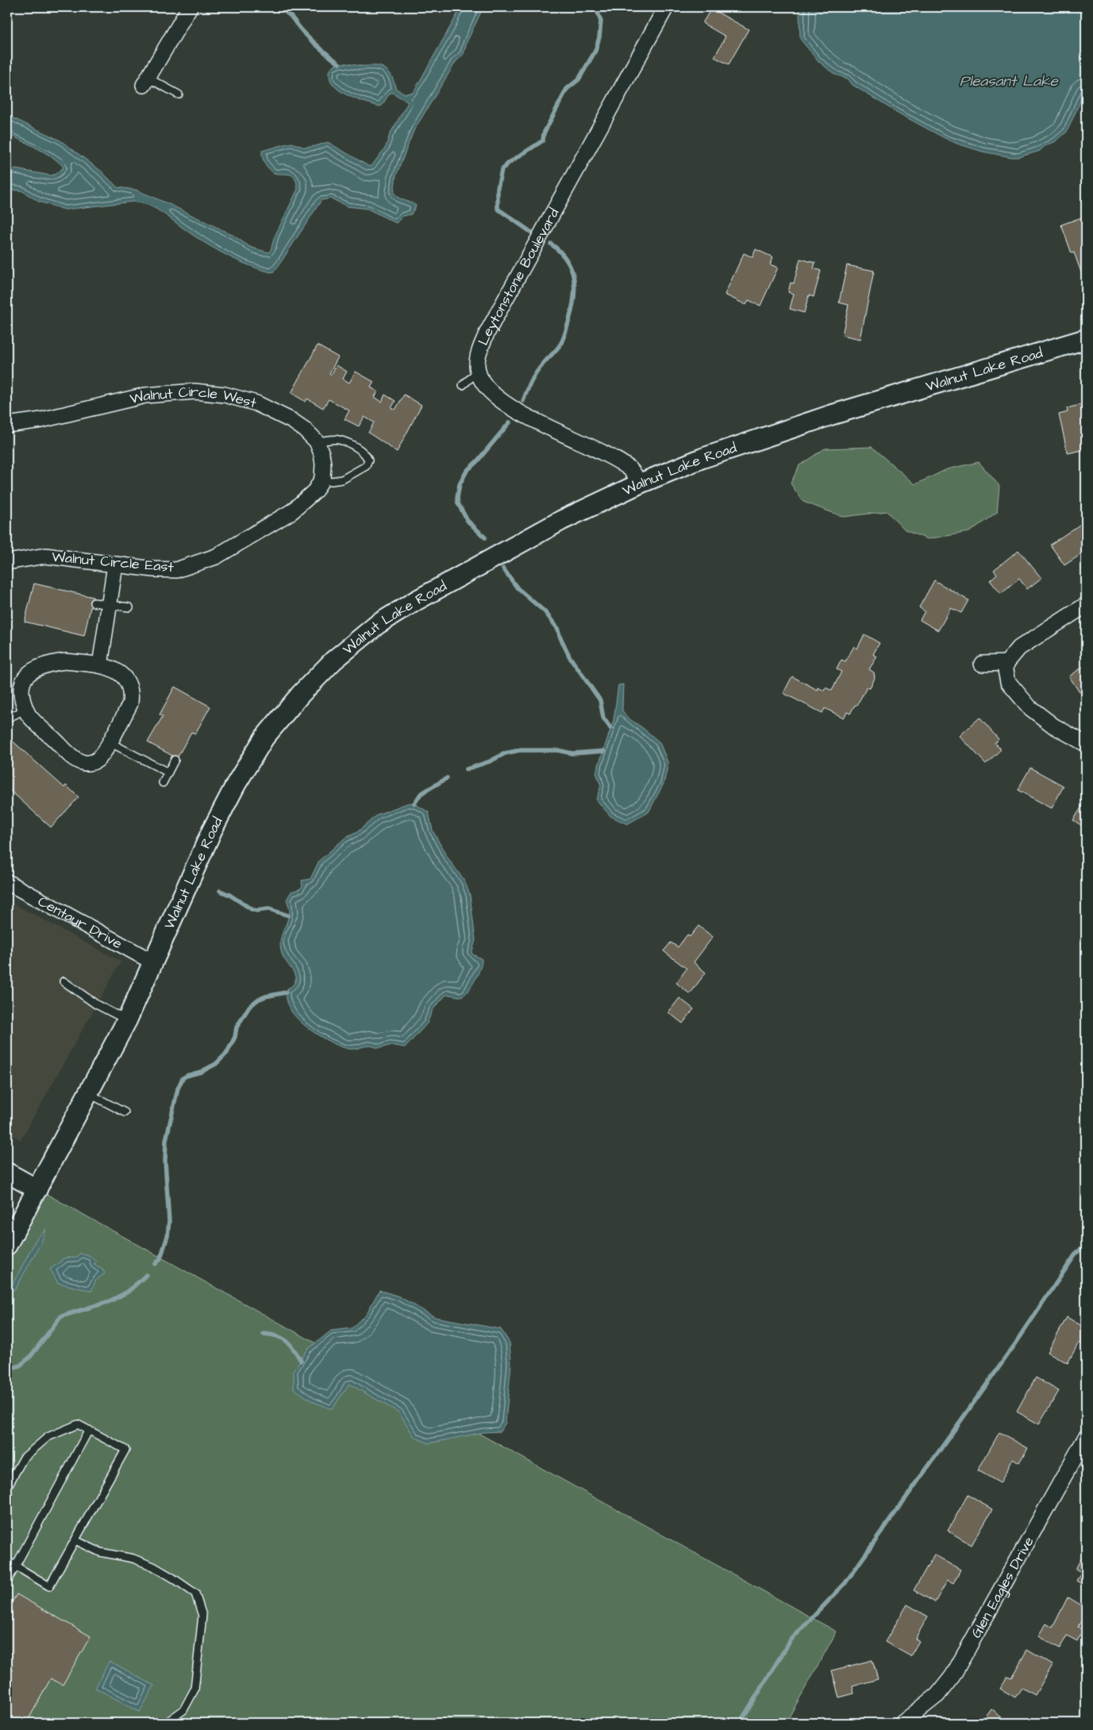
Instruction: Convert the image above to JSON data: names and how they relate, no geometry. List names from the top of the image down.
{
  "streets": {
    "street": [
      "Leytonstone Boulevard",
      "Walnut Lake Road",
      "Walnut Circle West",
      "Walnut Circle East",
      "Centaur Drive",
      "Glen Eagles Drive"
    ]
  },
  "crossings": [
    ["Walnut Lake Road", "Centaur Drive"],
    ["Walnut Circle West", "Walnut Circle East"]
  ],
  "water": ["Pleasant Lake"]
}
